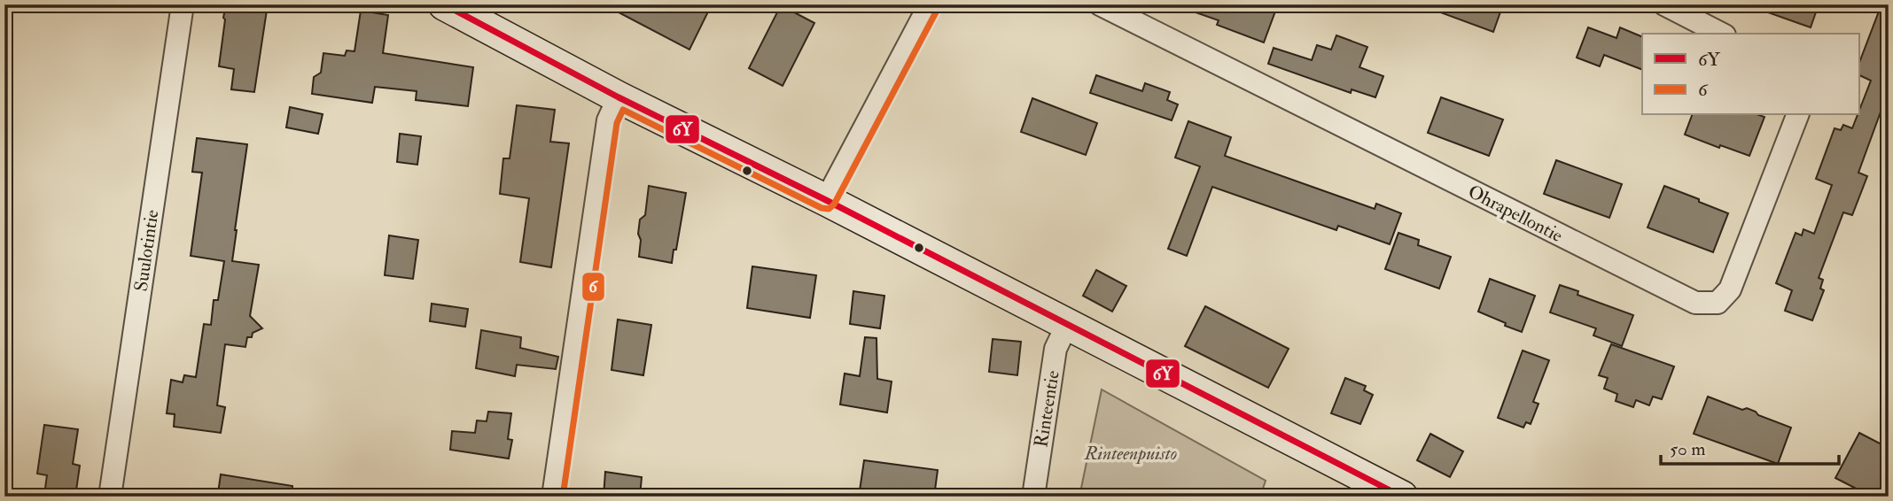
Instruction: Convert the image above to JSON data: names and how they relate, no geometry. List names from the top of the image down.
{
  "streets": {
    "street": ["Ohrapellontie", "Suulotintie", "Rinteentie"]
  },
  "parks": ["Rinteenpuisto"],
  "lines": ["transit line 6Y", "transit line 6"],
  "legend": ["6Y", "6"],
  "scale_bar": "50 m"
}
